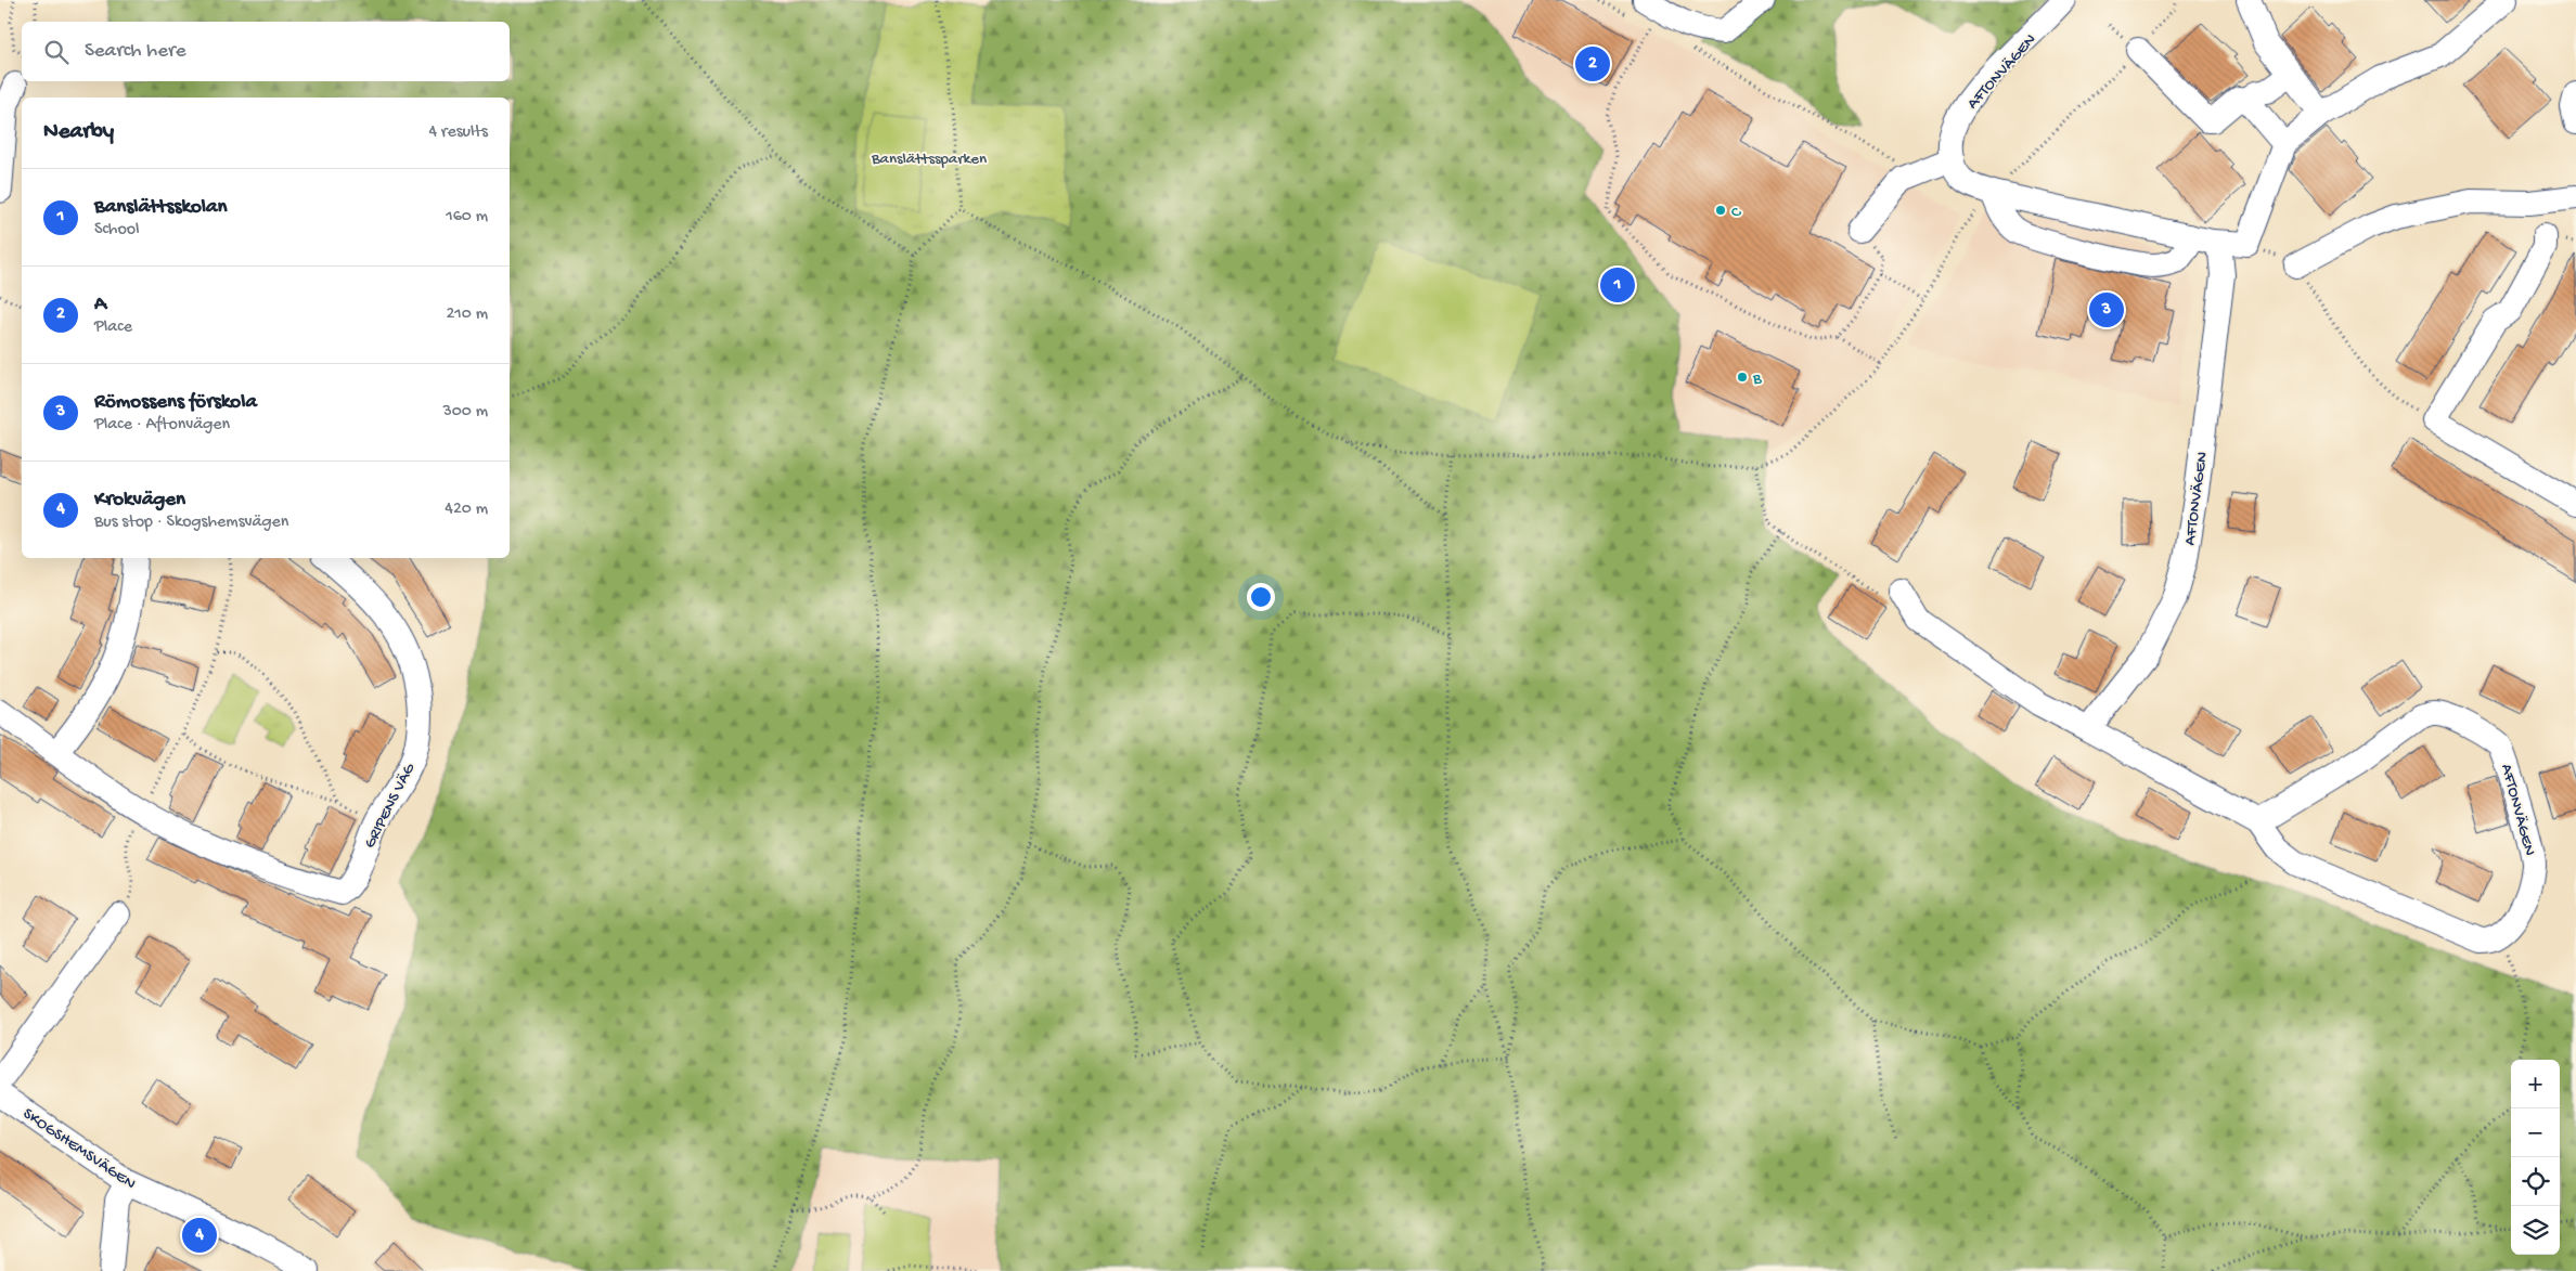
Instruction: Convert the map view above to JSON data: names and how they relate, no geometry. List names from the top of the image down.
{
  "streets": {
    "street": ["AFTONVÄGEN", "GRIPENS VÄG", "SKOGSHEMSVÄGEN"]
  },
  "parks": ["Banslättssparken"],
  "places": ["C", "B"],
  "page": {
    "search": "Search here",
    "pins": [
      "2",
      "1",
      "3",
      "4"
    ],
    "heading": ["Nearby", "4 results"],
    "list": [
      {
        "mark": "1",
        "name": "Banslättsskolan",
        "note": "School",
        "value": "160 m"
      },
      {
        "mark": "2",
        "name": "A",
        "note": "Place",
        "value": "210 m"
      },
      {
        "mark": "3",
        "name": "Römossens förskola",
        "note": "Place · Aftonvägen",
        "value": "300 m"
      },
      {
        "mark": "4",
        "name": "Krokvägen",
        "note": "Bus stop · Skogshemsvägen",
        "value": "420 m"
      }
    ],
    "map_buttons": ["+", "−"]
  }
}
